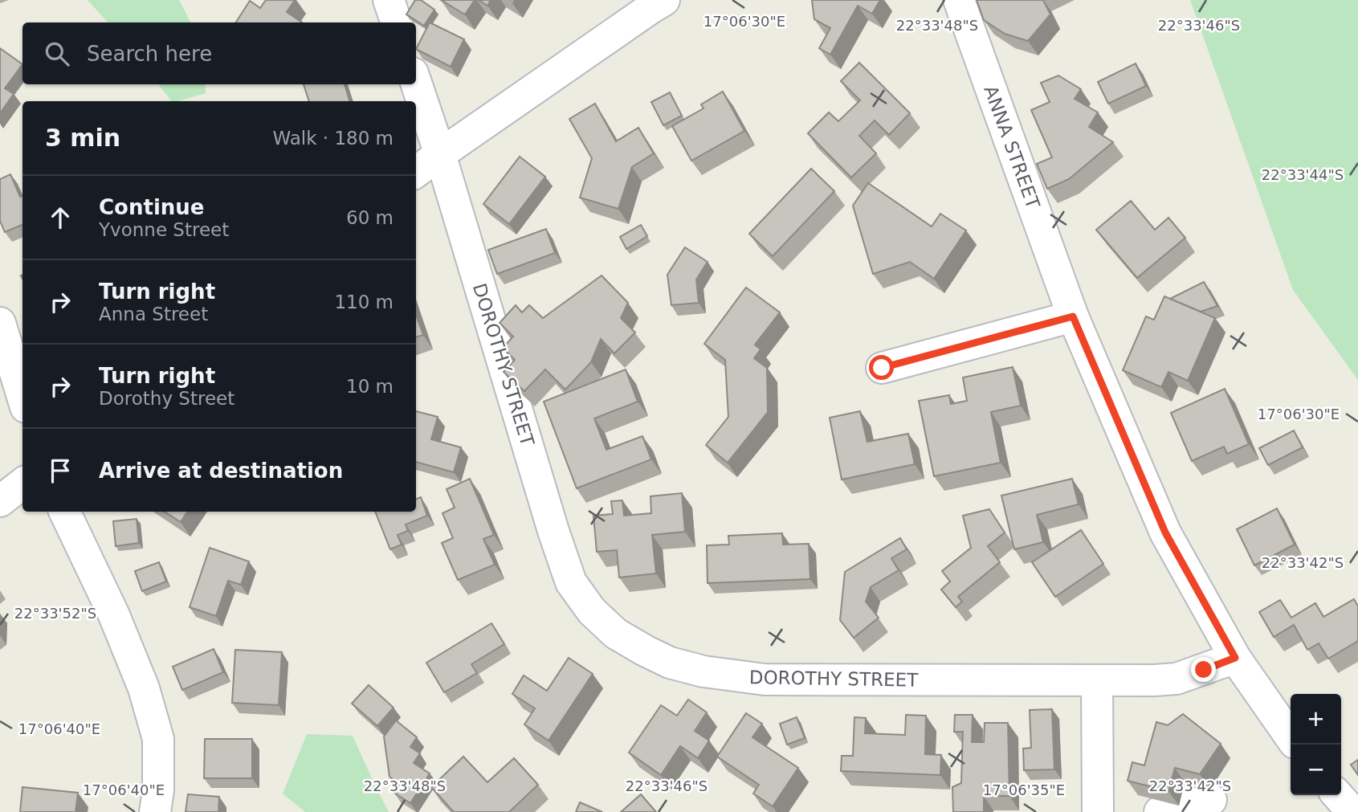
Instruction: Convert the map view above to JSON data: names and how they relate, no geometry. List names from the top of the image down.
{
  "streets": {
    "street": ["ANNA STREET", "DOROTHY STREET"]
  },
  "crossings": [
    ["ANNA STREET", "DOROTHY STREET"]
  ],
  "page": {
    "search": "Search here",
    "heading": ["3 min", "Walk · 180 m"],
    "list": [
      ["Continue", "Yvonne Street", "60 m"],
      ["Turn right", "Anna Street", "110 m"],
      ["Turn right", "Dorothy Street", "10 m"],
      "Arrive at destination"
    ],
    "map_buttons": ["+", "−"]
  },
  "coordinates": [
    "17°06'30\"E",
    "22°33'48\"S",
    "22°33'46\"S",
    "22°33'44\"S",
    "22°33'42\"S",
    "22°33'52\"S",
    "17°06'40\"E",
    "17°06'35\"E"
  ]
}
